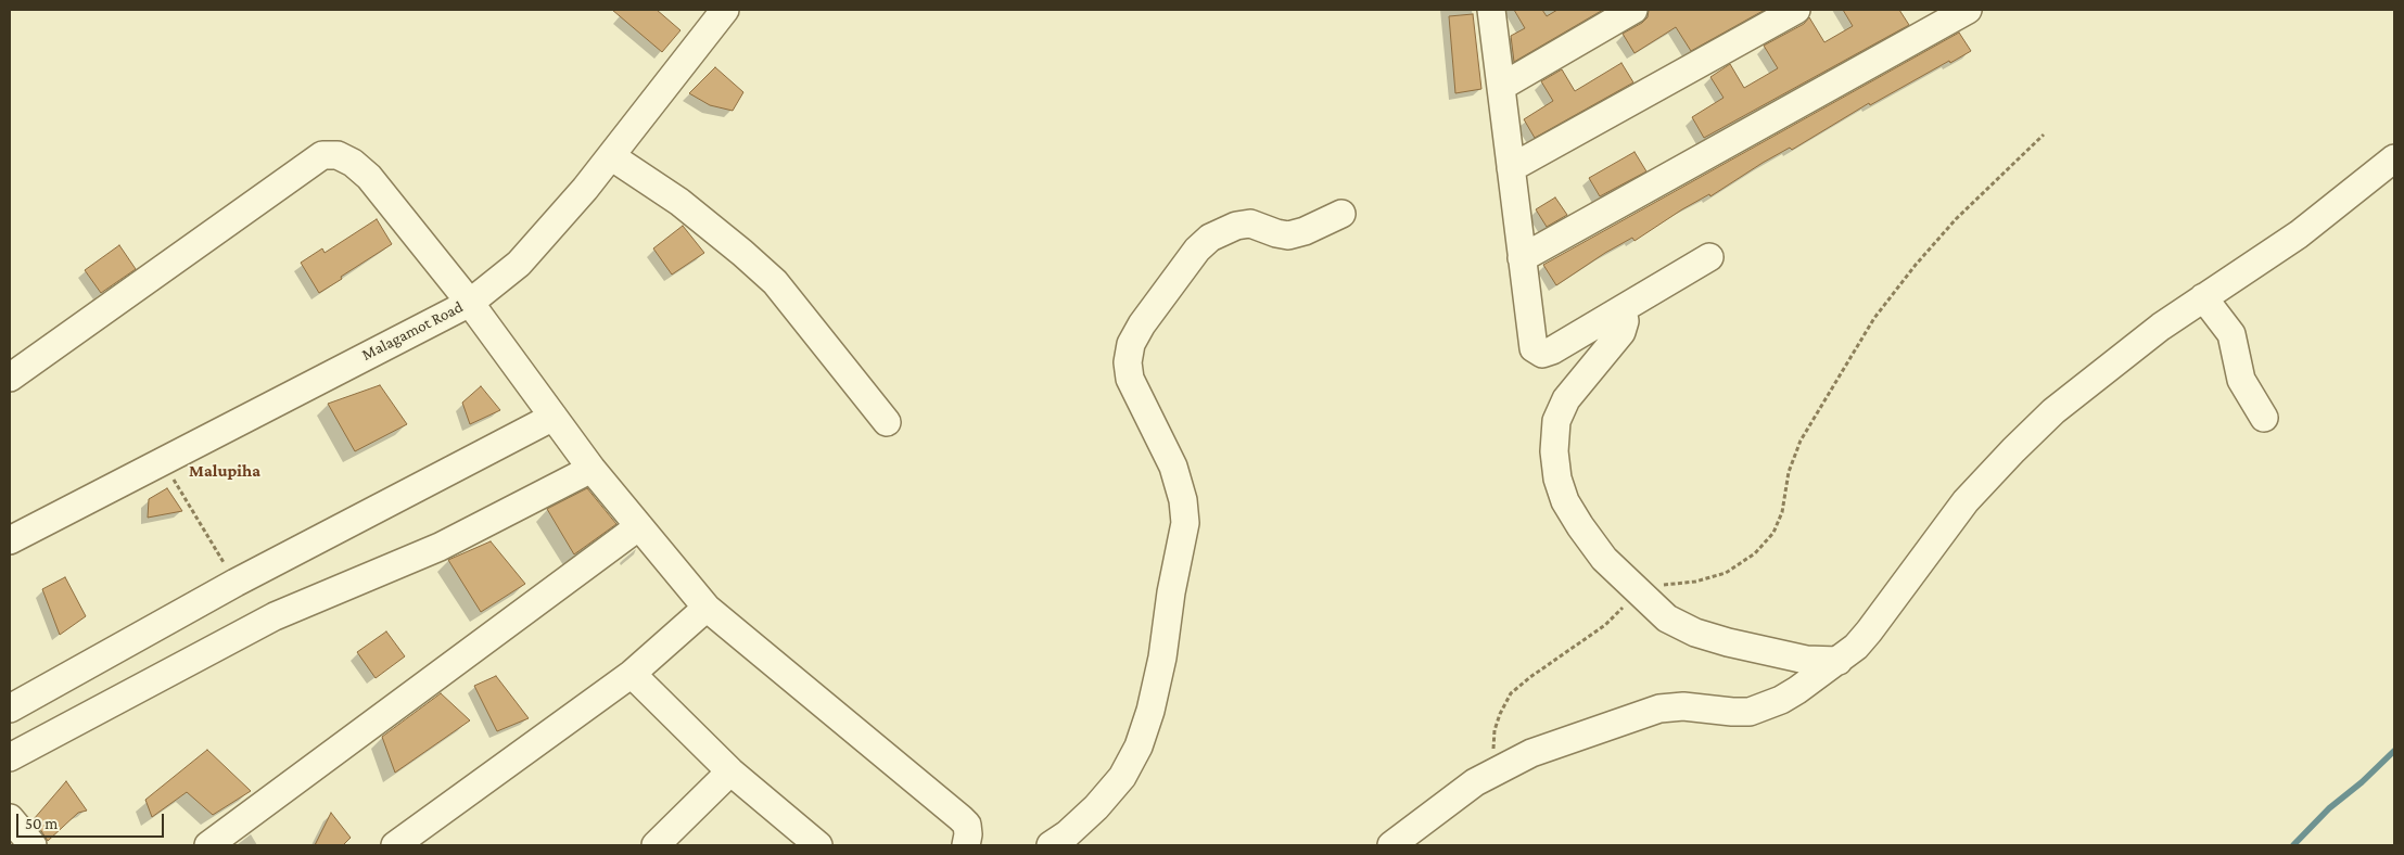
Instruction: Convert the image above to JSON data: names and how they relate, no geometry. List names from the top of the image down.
{
  "streets": {
    "street": ["Malagamot Road"]
  },
  "districts": ["Malupiha"],
  "scale_bar": "50 m"
}
